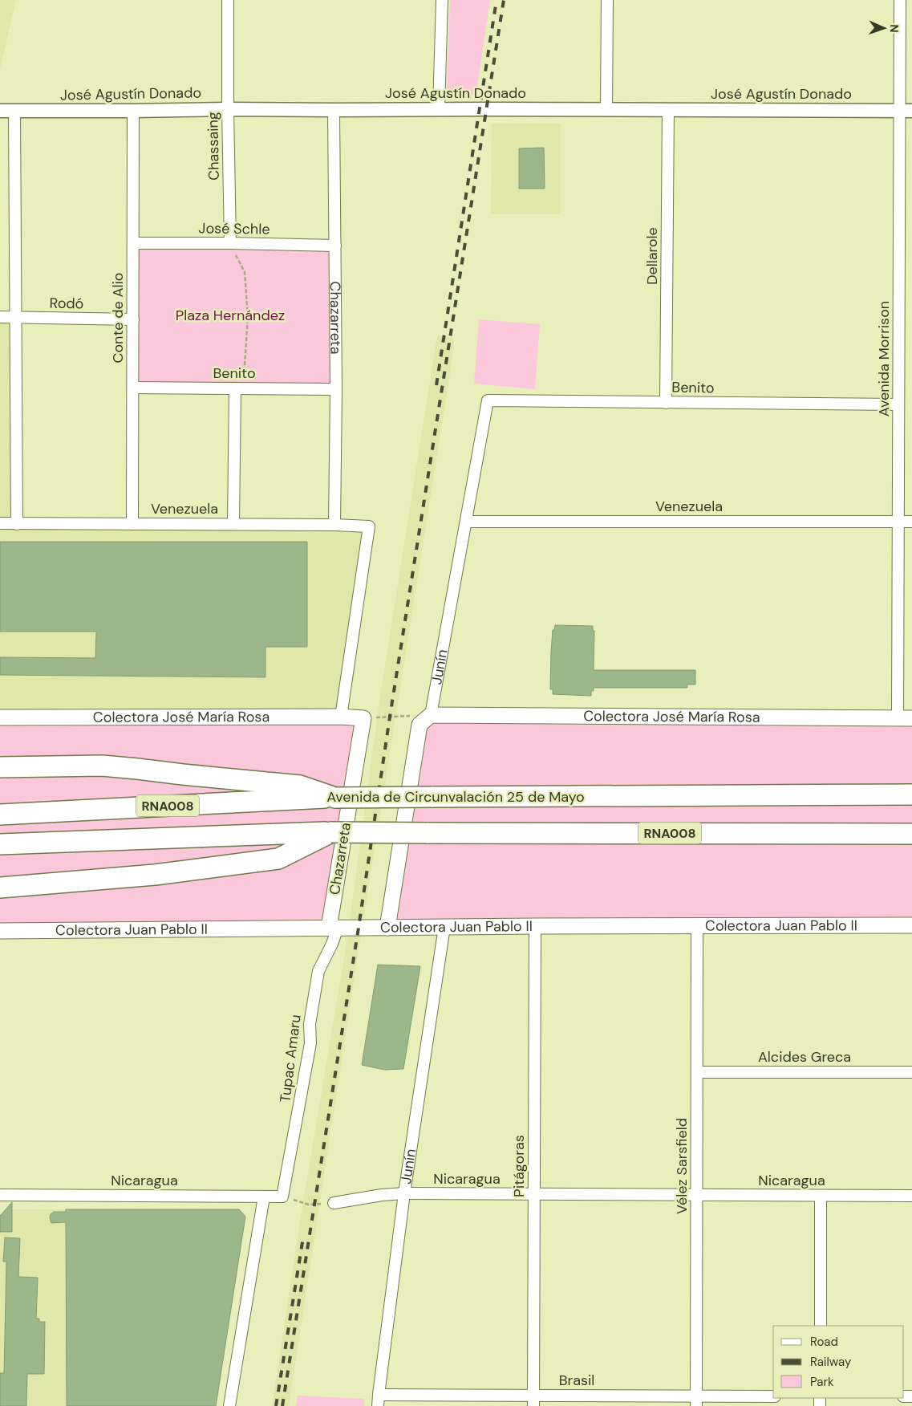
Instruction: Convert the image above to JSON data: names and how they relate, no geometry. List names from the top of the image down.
{
  "streets": {
    "highway": ["Avenida de Circunvalación 25 de Mayo", "RNA008"],
    "main road": [
      "Chazarreta",
      "Junín",
      "Colectora José María Rosa",
      "Colectora Juan Pablo II"
    ],
    "street": [
      "José Agustín Donado",
      "Chassaing",
      "José Schle",
      "Dellarole",
      "Rodó",
      "Conte de Alio",
      "Avenida Morrison",
      "Benito",
      "Venezuela",
      "Alcides Greca",
      "Tupac Amaru",
      "Pitágoras",
      "Vélez Sarsfield",
      "Nicaragua",
      "Brasil"
    ]
  },
  "crossings": [
    ["José Agustín Donado", "Chassaing"],
    ["José Agustín Donado", "Dellarole"],
    ["José Agustín Donado", "Conte de Alio"],
    ["José Agustín Donado", "Chazarreta"],
    ["José Agustín Donado", "Avenida Morrison"],
    ["Chassaing", "José Schle"],
    ["José Schle", "Conte de Alio"],
    ["José Schle", "Chazarreta"],
    ["Dellarole", "Benito"],
    ["Rodó", "Conte de Alio"],
    ["Conte de Alio", "Benito"],
    ["Conte de Alio", "Venezuela"],
    ["Chazarreta", "Benito"],
    ["Chazarreta", "Venezuela"],
    ["Chazarreta", "Colectora José María Rosa"],
    ["Chazarreta", "Colectora Juan Pablo II"],
    ["Chazarreta", "Tupac Amaru"],
    ["Avenida Morrison", "Benito"],
    ["Avenida Morrison", "Venezuela"],
    ["Avenida Morrison", "Colectora José María Rosa"],
    ["Benito", "Junín"],
    ["Venezuela", "Junín"],
    ["Venezuela", "Colectora José María Rosa"],
    ["Junín", "Colectora José María Rosa"],
    ["Junín", "Colectora Juan Pablo II"],
    ["Junín", "Nicaragua"],
    ["Junín", "Brasil"],
    ["Colectora Juan Pablo II", "Tupac Amaru"],
    ["Colectora Juan Pablo II", "Pitágoras"],
    ["Colectora Juan Pablo II", "Vélez Sarsfield"],
    ["Alcides Greca", "Vélez Sarsfield"],
    ["Tupac Amaru", "Nicaragua"],
    ["Pitágoras", "Nicaragua"],
    ["Pitágoras", "Brasil"],
    ["Vélez Sarsfield", "Nicaragua"],
    ["Vélez Sarsfield", "Brasil"]
  ],
  "parks": ["Plaza Hernández"],
  "legend": ["Road", "Railway", "Park"],
  "north": "right"
}
